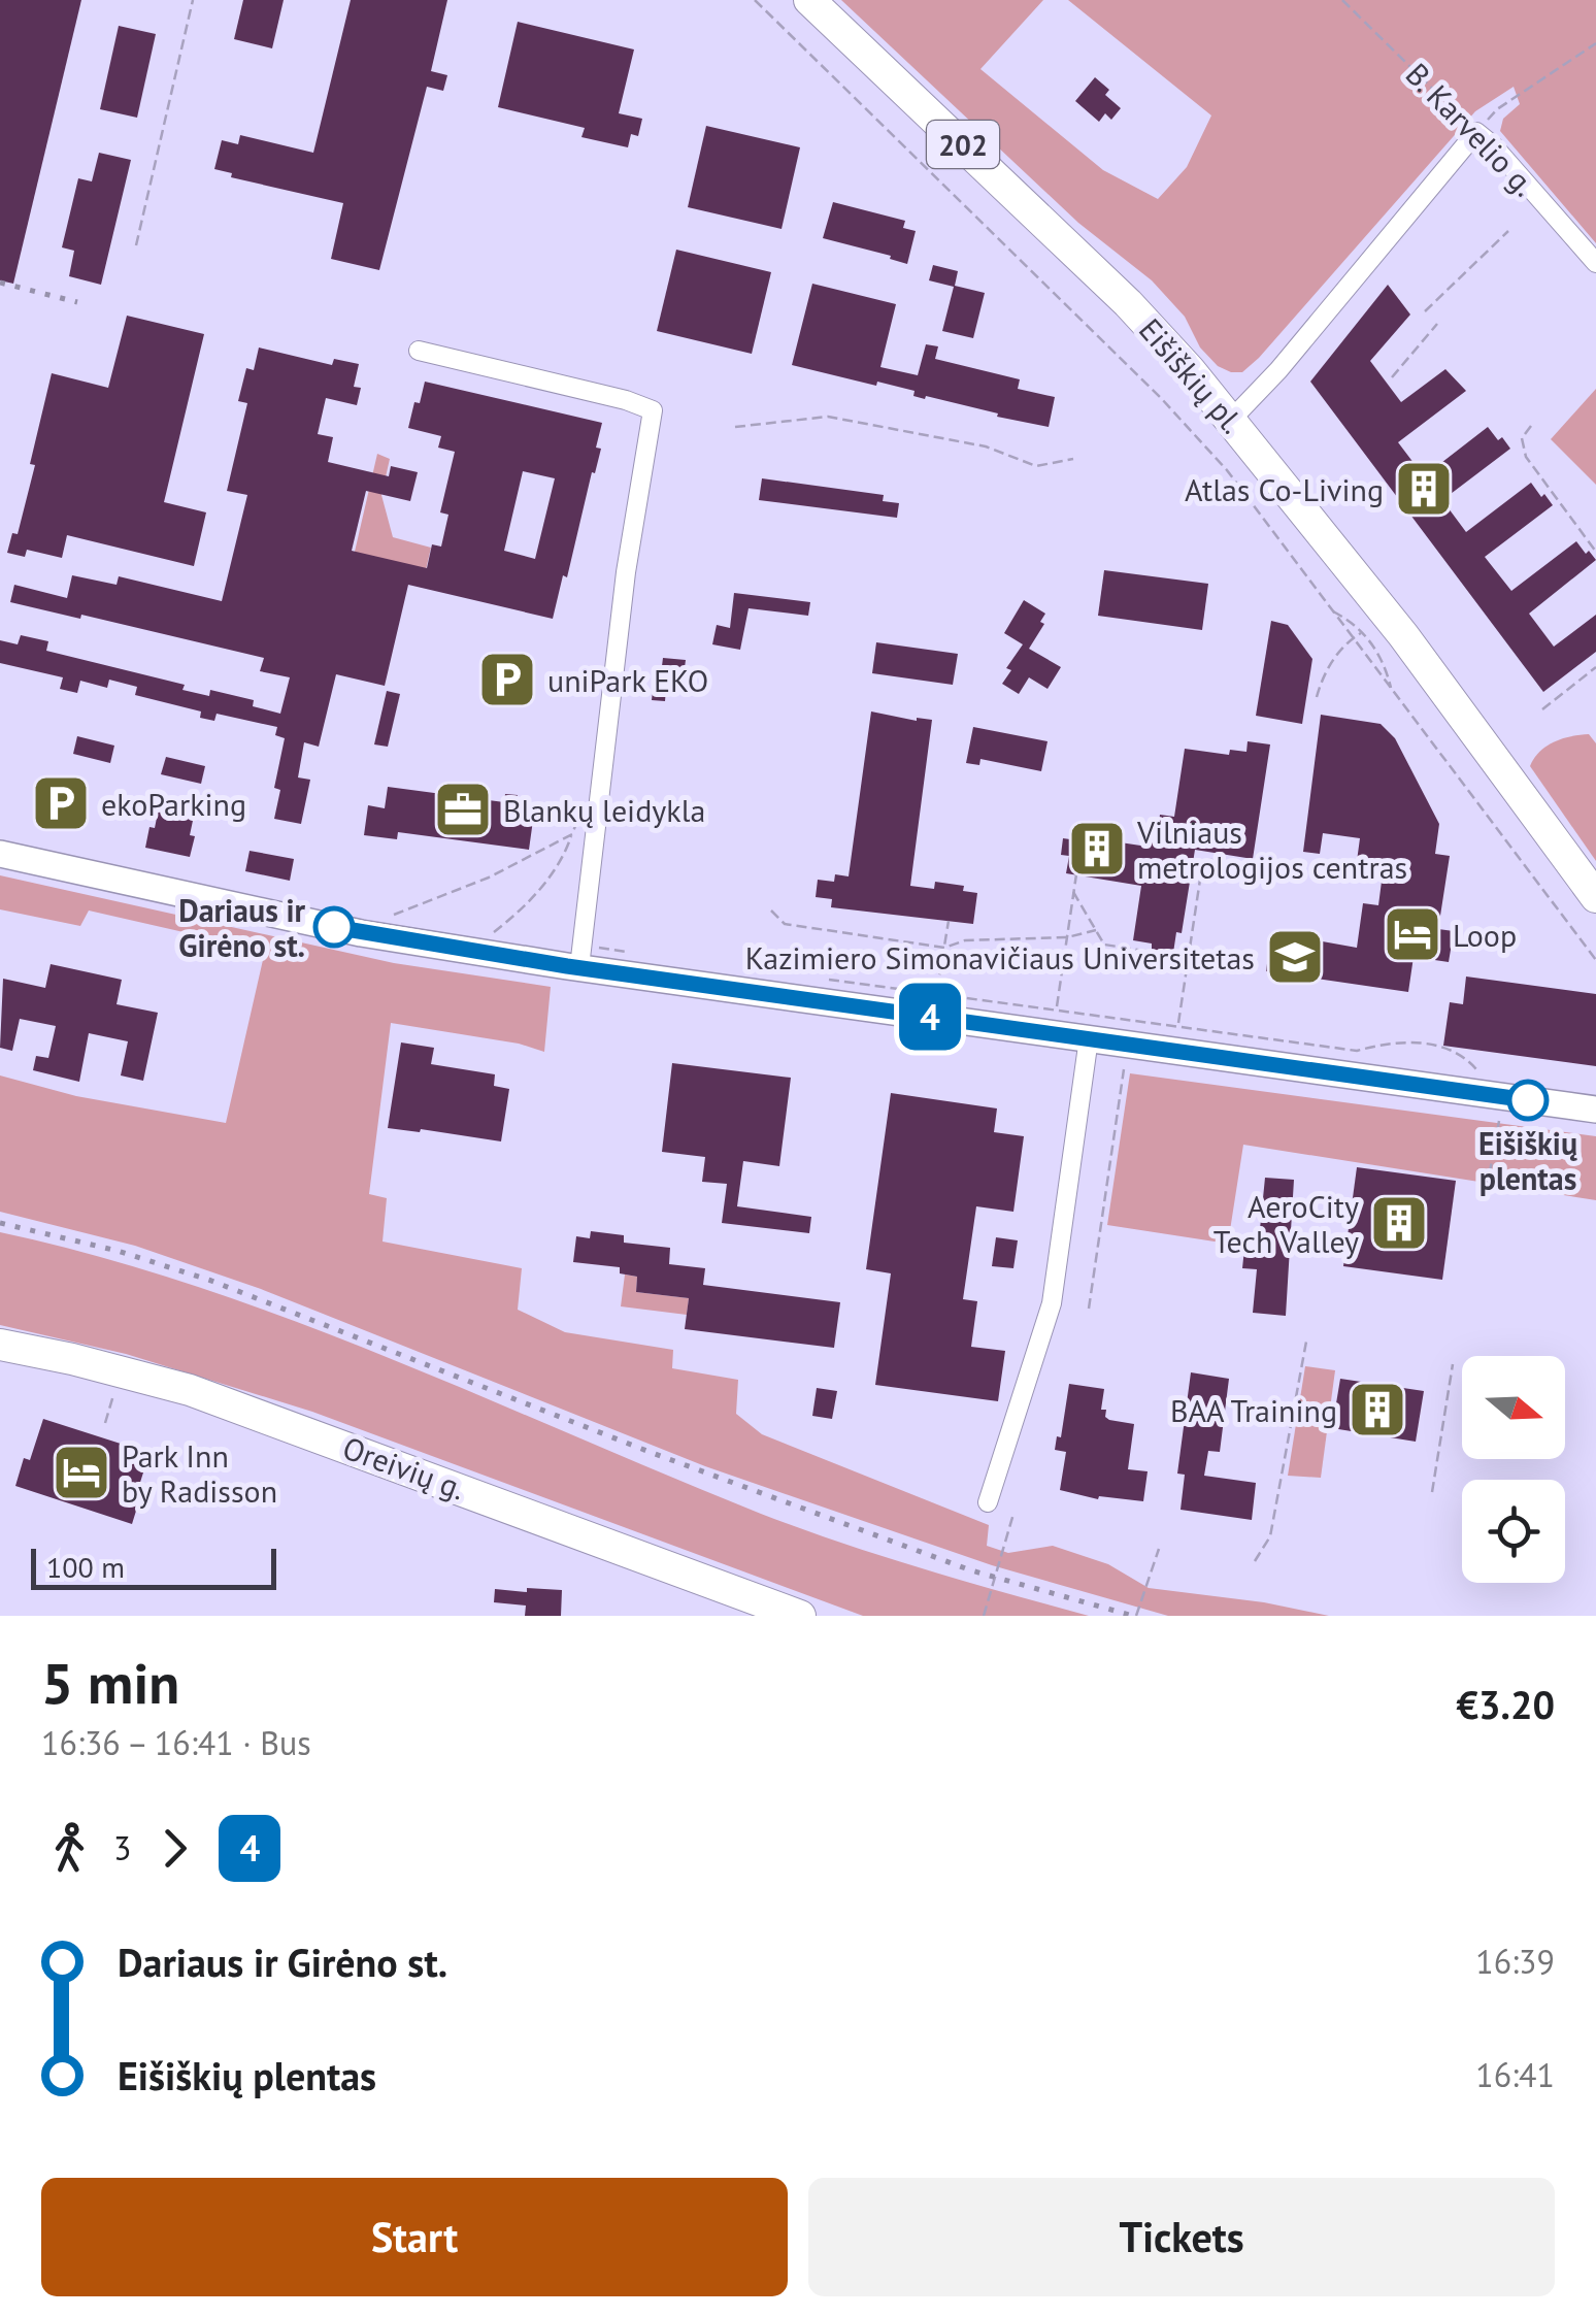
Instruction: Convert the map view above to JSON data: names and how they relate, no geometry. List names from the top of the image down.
{
  "streets": {
    "main road": ["202", "Eišiškių pl.", "Oreivių g."],
    "street": ["B. Karvelio g."]
  },
  "places": {
    "building": [
      "Atlas Co-Living",
      "Vilniaus metrologijos centras",
      "AeroCity Tech Valley",
      "BAA Training"
    ],
    "parking": ["uniPark EKO", "ekoParking"],
    "office": ["Blankų leidykla"],
    "other": ["Dariaus ir Girėno st.", "Eišiškių plentas"],
    "hotel": ["Loop", "Park Inn by Radisson"],
    "school or university": ["Kazimiero Simonavičiaus Universitetas"]
  },
  "lines": ["bus line 4"],
  "scale_bar": "100 m",
  "north": "right",
  "page": {
    "on_map": "4",
    "scale": "100 m",
    "heading": ["5 min", "16:36 – 16:41 · Bus", "€3.20"],
    "legs": ["3", "4"],
    "list": [
      {
        "name": "Dariaus ir Girėno st.",
        "value": "16:39"
      },
      {
        "name": "Eišiškių plentas",
        "value": "16:41"
      }
    ],
    "buttons": ["Start", "Tickets"]
  }
}
